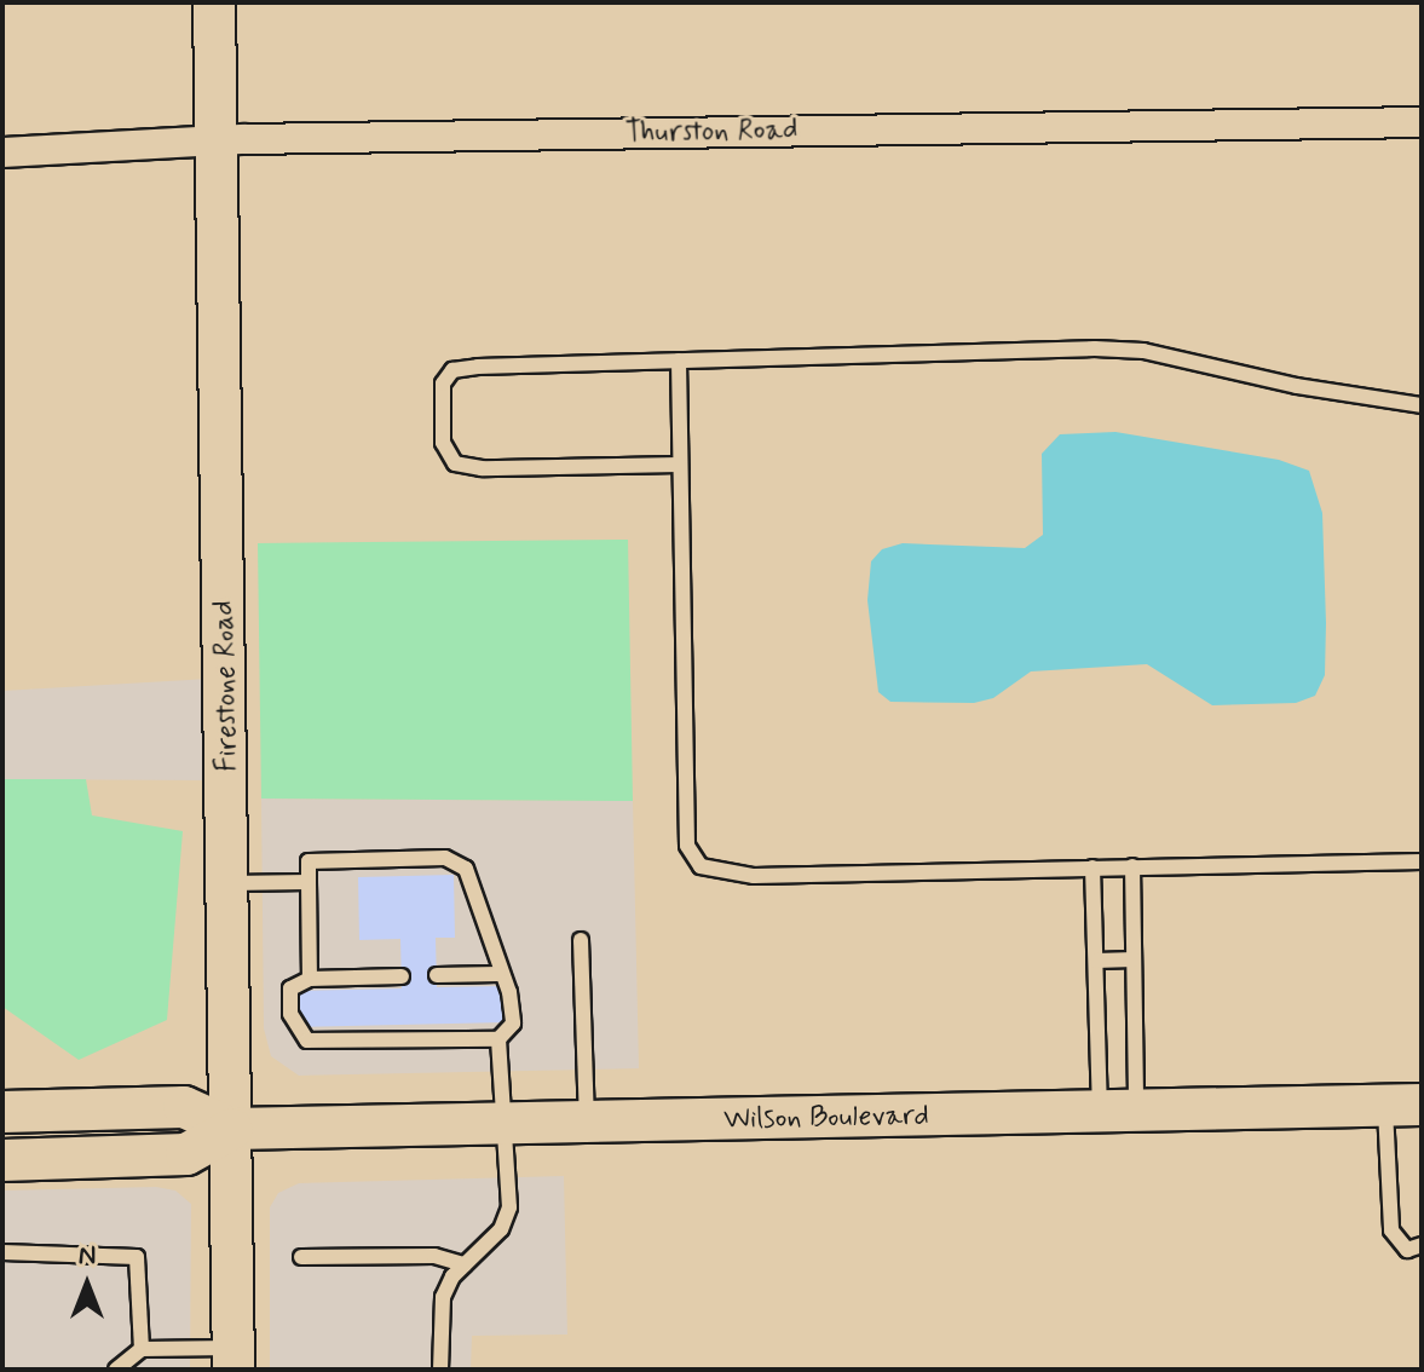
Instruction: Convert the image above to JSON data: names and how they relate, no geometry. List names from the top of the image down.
{
  "streets": {
    "main road": ["Firestone Road", "Wilson Boulevard"],
    "street": ["Thurston Road"]
  },
  "crossings": [
    ["Thurston Road", "Firestone Road"],
    ["Firestone Road", "Wilson Boulevard"]
  ],
  "north": "top"
}
